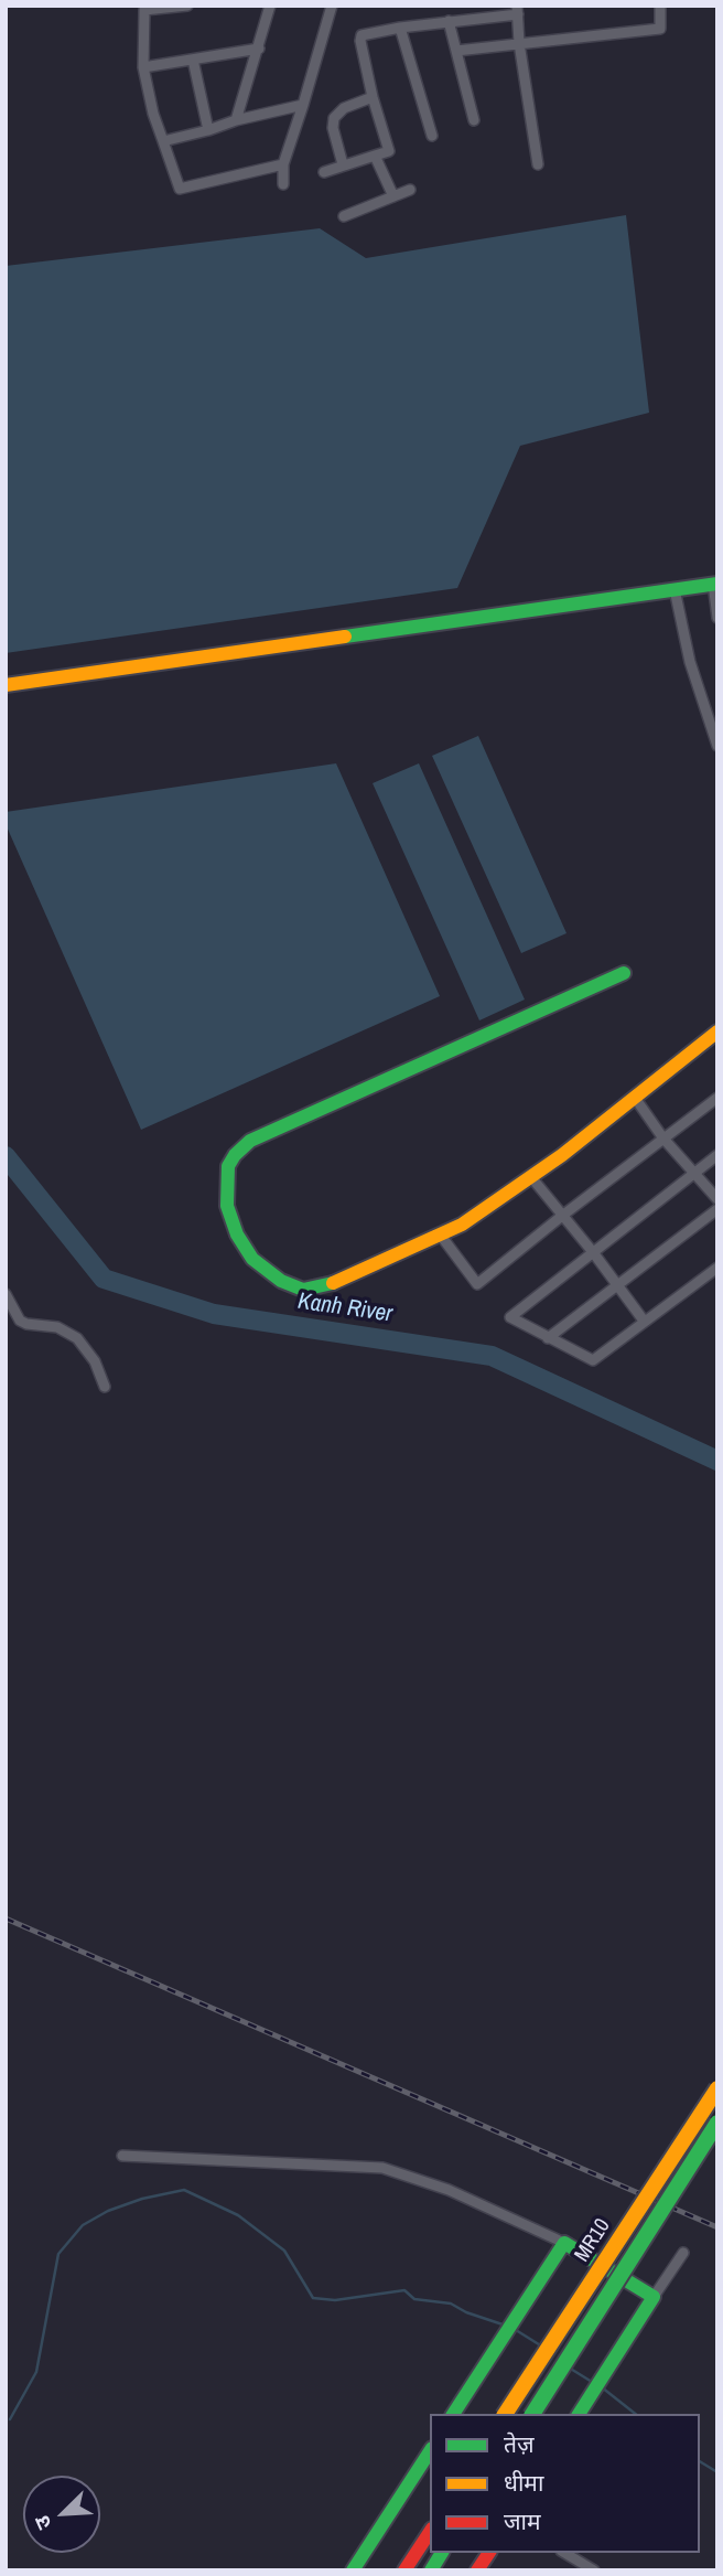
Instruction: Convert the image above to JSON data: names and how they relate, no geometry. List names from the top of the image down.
{
  "streets": {
    "street": ["MR10"]
  },
  "water": ["Kanh River"],
  "legend": ["तेज़", "धीमा", "जाम"],
  "north": "bottom left"
}
